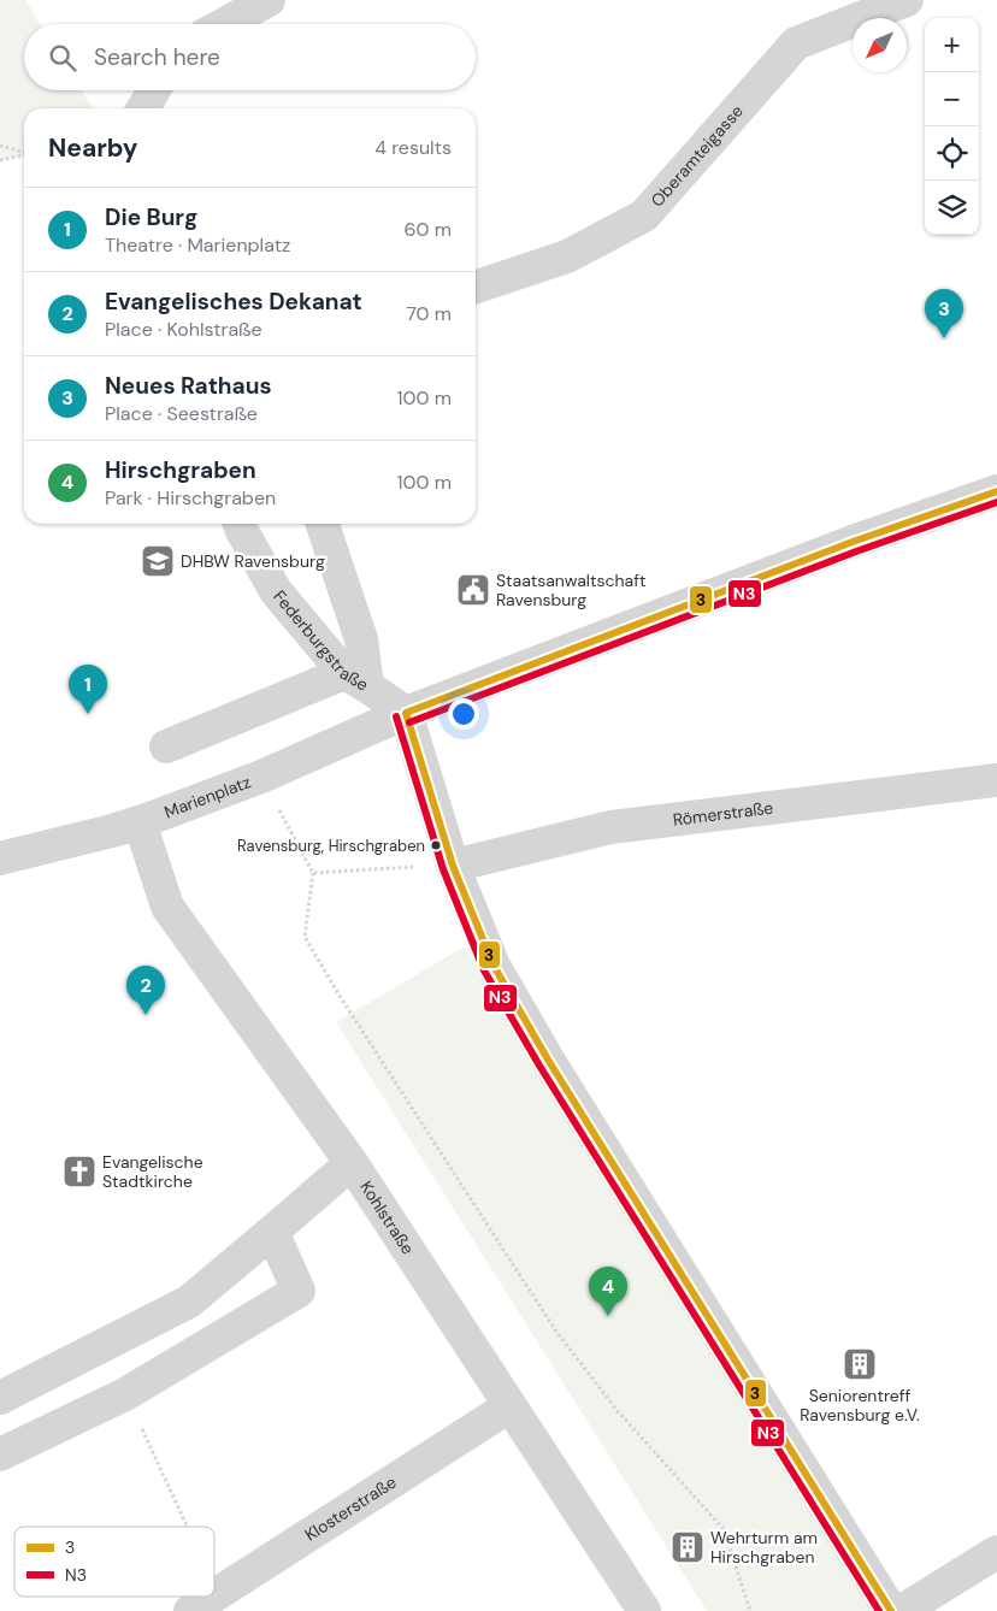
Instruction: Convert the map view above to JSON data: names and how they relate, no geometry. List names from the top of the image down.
{
  "streets": {
    "street": [
      "Oberamteigasse",
      "Federburgstraße",
      "Marienplatz",
      "Römerstraße",
      "Kohlstraße",
      "Klosterstraße"
    ]
  },
  "crossings": [
    ["Federburgstraße", "Marienplatz"],
    ["Marienplatz", "Kohlstraße"],
    ["Kohlstraße", "Klosterstraße"]
  ],
  "places": {
    "school or university": ["DHBW Ravensburg"],
    "public building": ["Staatsanwaltschaft Ravensburg"],
    "other": ["Ravensburg, Hirschgraben"],
    "church": ["Evangelische Stadtkirche"],
    "building": ["Seniorentreff Ravensburg e.V.", "Wehrturm am Hirschgraben"]
  },
  "lines": ["transit line 3", "transit line N3"],
  "legend": ["3", "N3"],
  "north": "bottom left",
  "page": {
    "map_buttons": ["+", "−"],
    "search": "Search here",
    "heading": ["Nearby", "4 results"],
    "list": [
      {
        "mark": "1",
        "name": "Die Burg",
        "note": "Theatre · Marienplatz",
        "value": "60 m"
      },
      {
        "mark": "2",
        "name": "Evangelisches Dekanat",
        "note": "Place · Kohlstraße",
        "value": "70 m"
      },
      {
        "mark": "3",
        "name": "Neues Rathaus",
        "note": "Place · Seestraße",
        "value": "100 m"
      },
      {
        "mark": "4",
        "name": "Hirschgraben",
        "note": "Park · Hirschgraben",
        "value": "100 m"
      }
    ],
    "pins": [
      "3",
      "1",
      "2",
      "4"
    ]
  }
}
